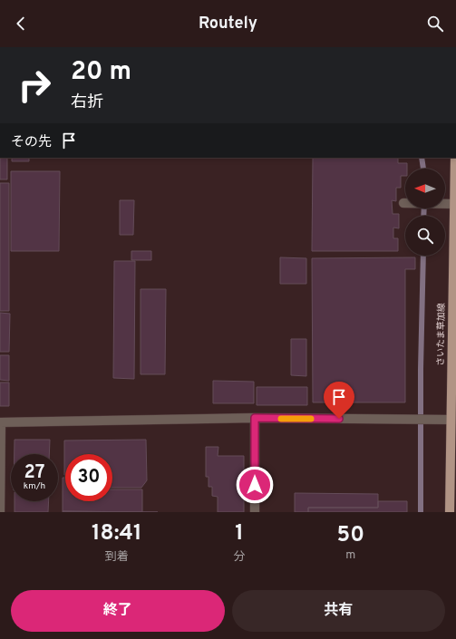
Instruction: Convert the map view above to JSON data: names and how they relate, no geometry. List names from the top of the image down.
{
  "streets": {
    "main road": ["さいたま草加線"]
  },
  "north": "left",
  "page": {
    "header": "Routely",
    "turn": ["20 m", "右折"],
    "then": "その先",
    "speed": "27 km/h",
    "limit": "30",
    "eta": [
      "18:41",
      "到着",
      "1",
      "分",
      "50",
      "m"
    ],
    "buttons": ["終了", "共有"]
  }
}
